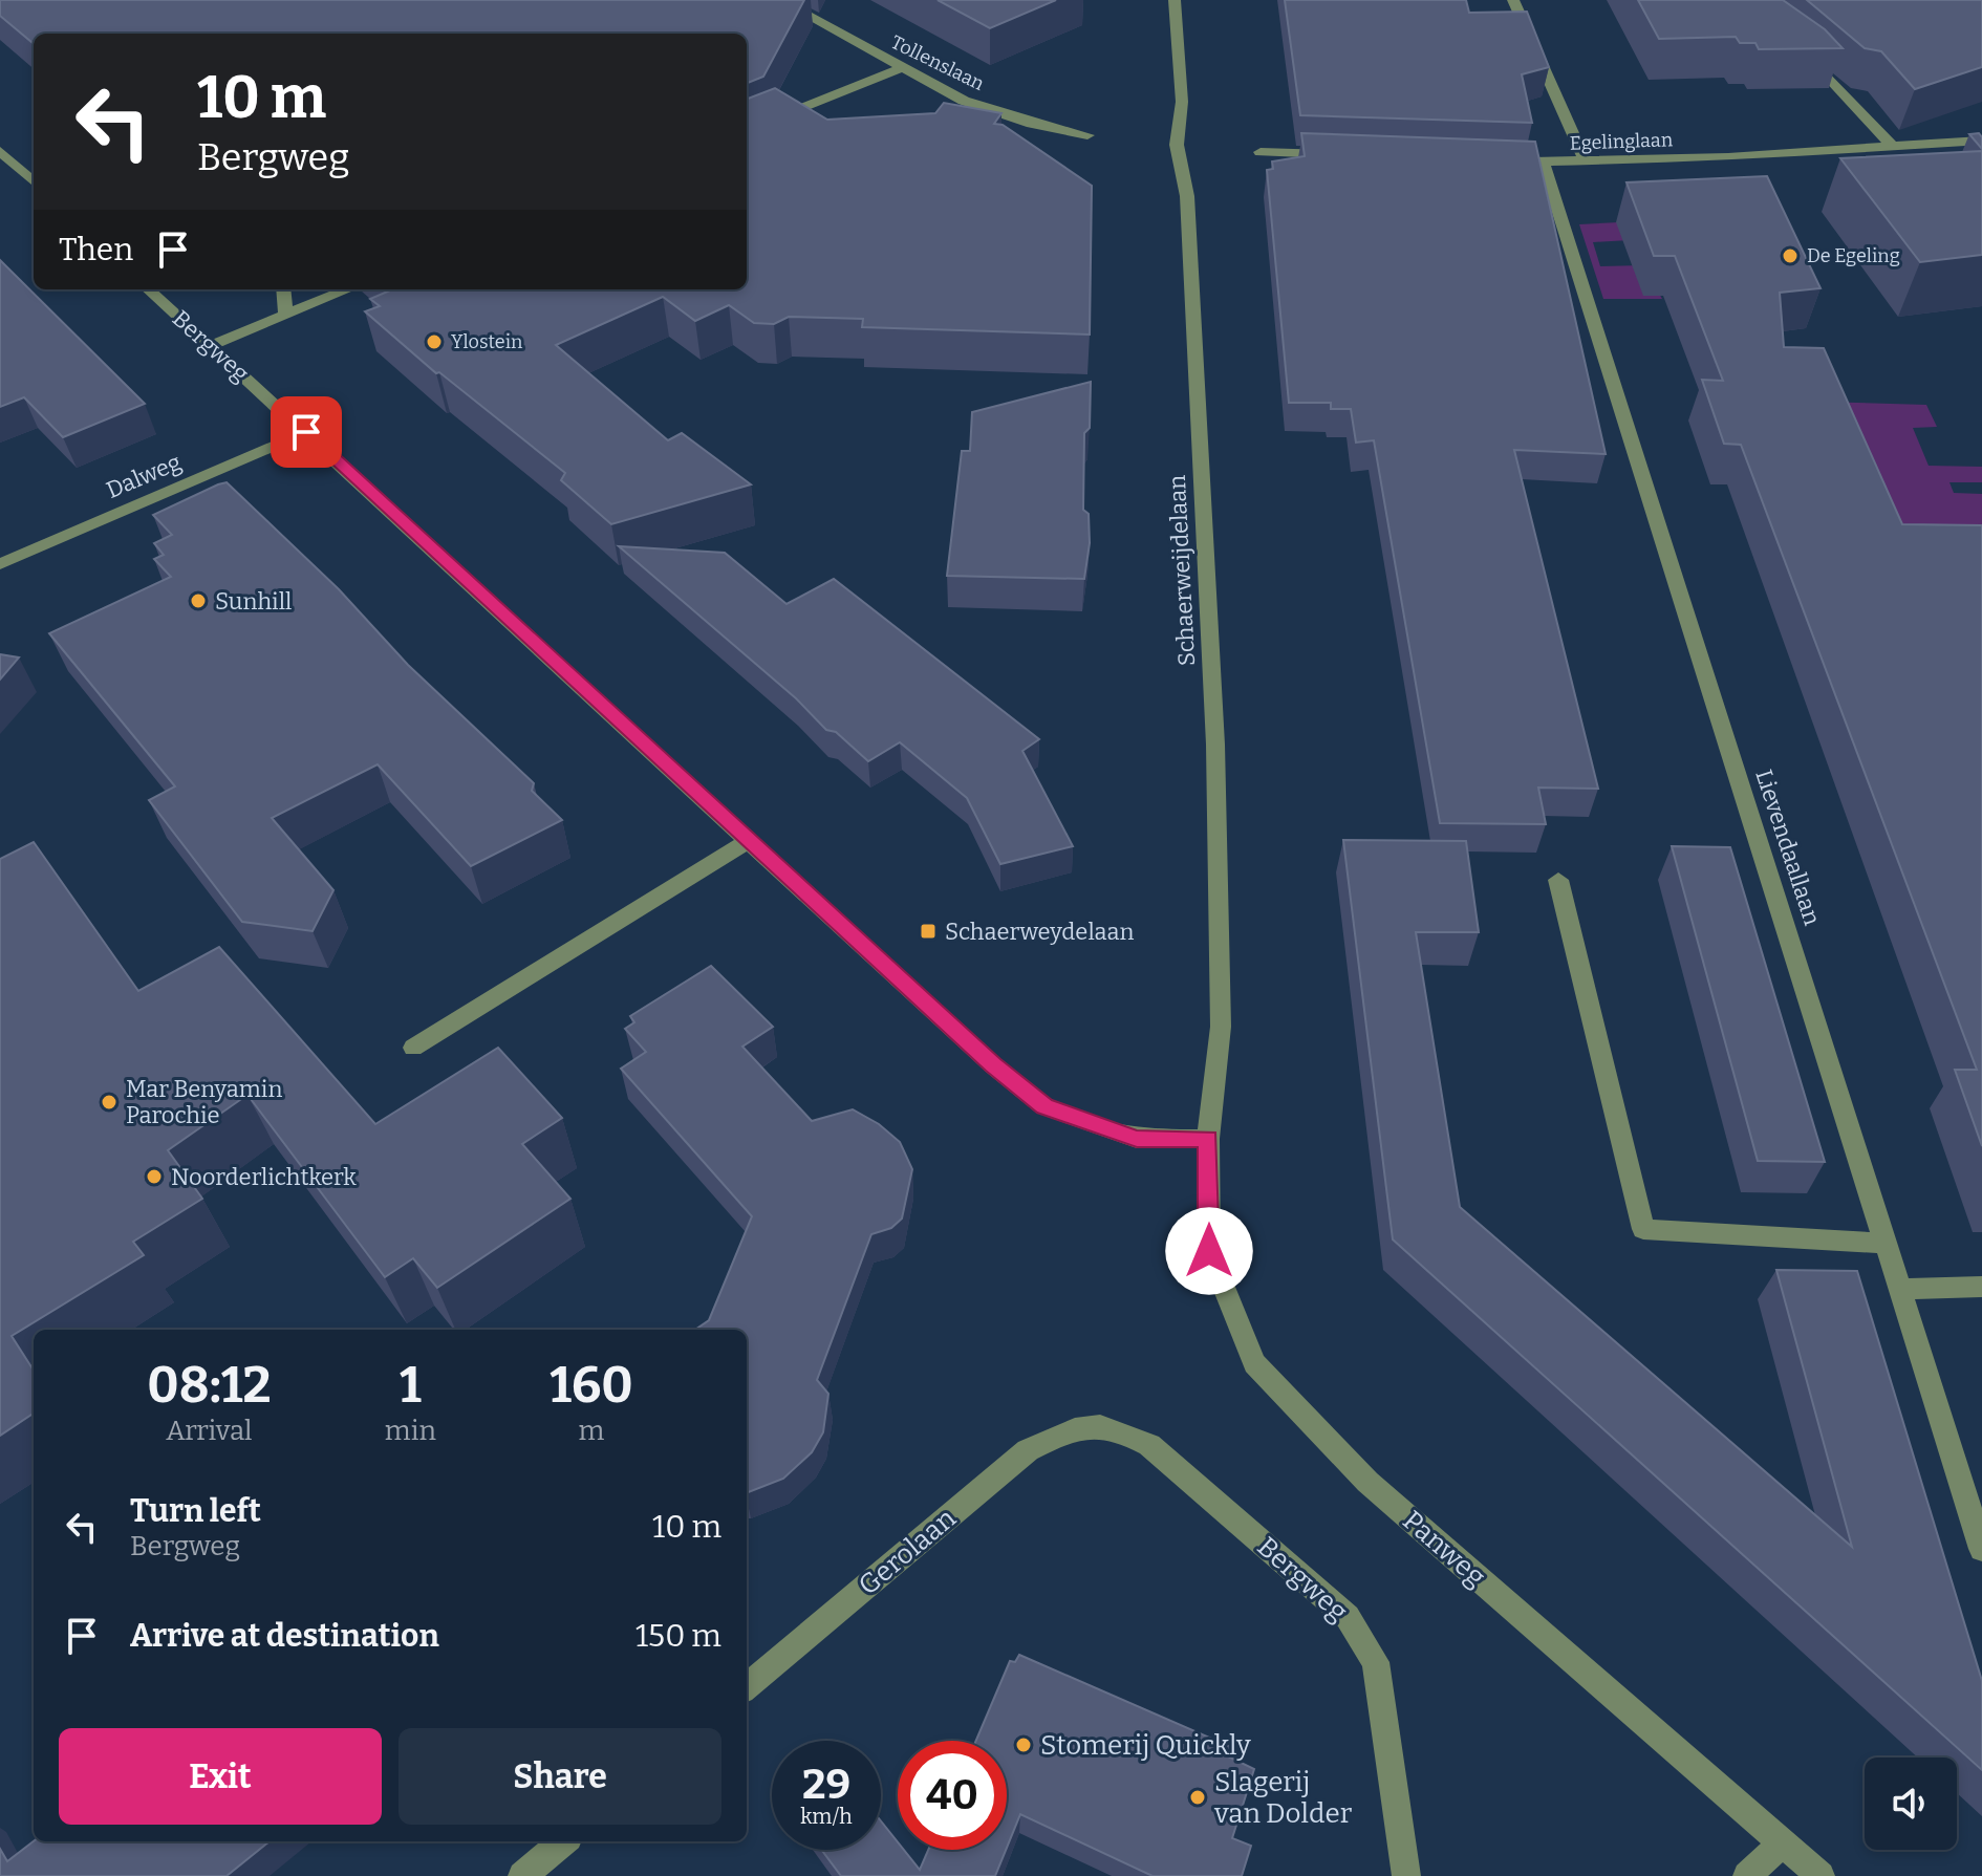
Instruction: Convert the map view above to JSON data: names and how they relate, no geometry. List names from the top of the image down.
{
  "streets": {
    "street": [
      "Tollenslaan",
      "Egelinglaan",
      "Bergweg",
      "Dalweg",
      "Schaerweijdelaan",
      "Lievendaallaan",
      "Panweg",
      "Gerolaan"
    ]
  },
  "crossings": [
    ["Egelinglaan", "Lievendaallaan"],
    ["Bergweg", "Dalweg"],
    ["Bergweg", "Schaerweijdelaan"],
    ["Bergweg", "Panweg"],
    ["Bergweg", "Gerolaan"],
    ["Schaerweijdelaan", "Panweg"]
  ],
  "places": {
    "other": [
      "De Egeling",
      "Ylostein",
      "Sunhill",
      "Mar Benyamin Parochie",
      "Noorderlichtkerk",
      "Stomerij Quickly",
      "Slagerij van Dolder"
    ],
    "transit": ["Schaerweydelaan"]
  },
  "page": {
    "turn": ["10 m", "Bergweg"],
    "then": "Then",
    "eta": [
      "08:12",
      "Arrival",
      "1",
      "min",
      "160",
      "m"
    ],
    "list": [
      {
        "name": "Turn left",
        "note": "Bergweg",
        "value": "10 m"
      },
      {
        "name": "Arrive at destination",
        "value": "150 m"
      }
    ],
    "buttons": ["Exit", "Share"],
    "speed": "29 km/h",
    "limit": "40"
  }
}
